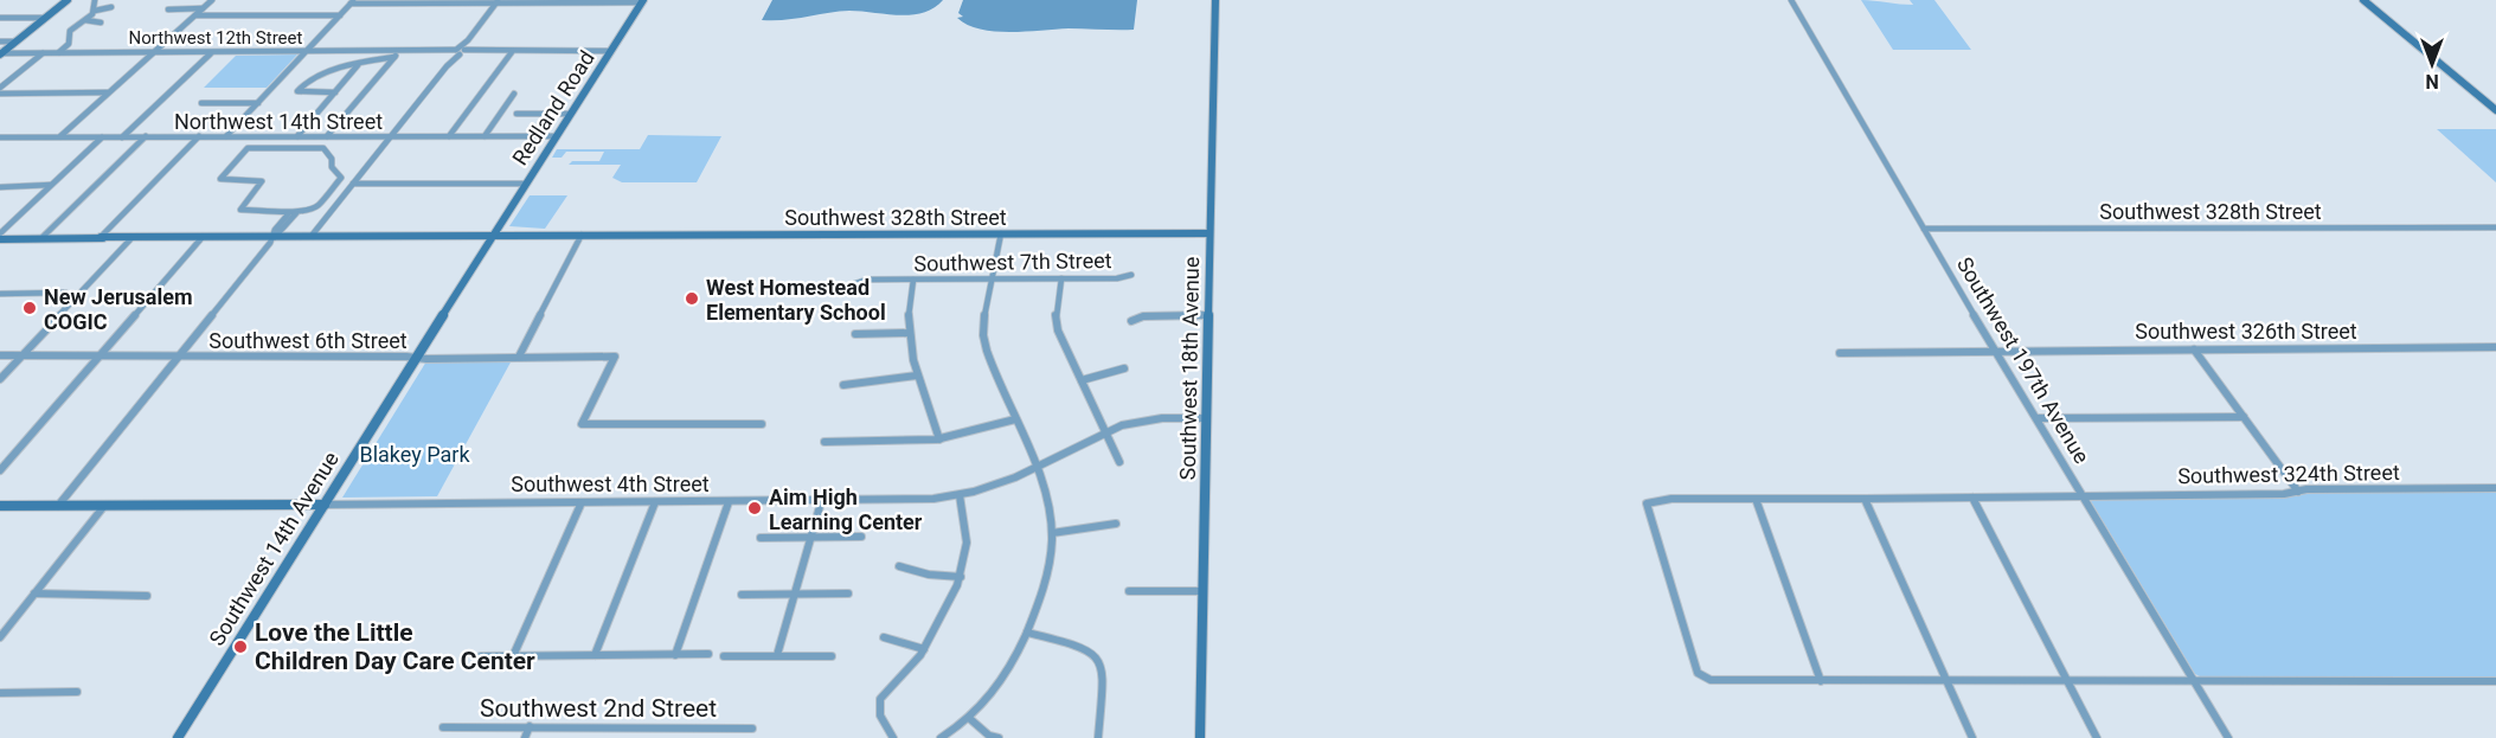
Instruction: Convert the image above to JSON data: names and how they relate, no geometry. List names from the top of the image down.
{
  "streets": {
    "street": [
      "Northwest 12th Street",
      "Redland Road",
      "Northwest 14th Street",
      "Southwest 328th Street",
      "Southwest 7th Street",
      "Southwest 326th Street",
      "Southwest 6th Street",
      "Southwest 197th Avenue",
      "Southwest 18th Avenue",
      "Southwest 324th Street",
      "Southwest 4th Street",
      "Southwest 14th Avenue",
      "Southwest 2nd Street"
    ]
  },
  "crossings": [
    ["Northwest 12th Street", "Redland Road"],
    ["Redland Road", "Northwest 14th Street"],
    ["Redland Road", "Southwest 328th Street"],
    ["Redland Road", "Southwest 14th Avenue"],
    ["Southwest 328th Street", "Southwest 197th Avenue"],
    ["Southwest 328th Street", "Southwest 18th Avenue"],
    ["Southwest 328th Street", "Southwest 14th Avenue"],
    ["Southwest 326th Street", "Southwest 197th Avenue"],
    ["Southwest 6th Street", "Southwest 14th Avenue"],
    ["Southwest 197th Avenue", "Southwest 324th Street"],
    ["Southwest 18th Avenue", "Southwest 4th Street"],
    ["Southwest 4th Street", "Southwest 14th Avenue"]
  ],
  "parks": ["Blakey Park"],
  "places": [
    "West Homestead Elementary School",
    "New Jerusalem COGIC",
    "Aim High Learning Center",
    "Love the Little Children Day Care Center"
  ],
  "north": "bottom"
}
